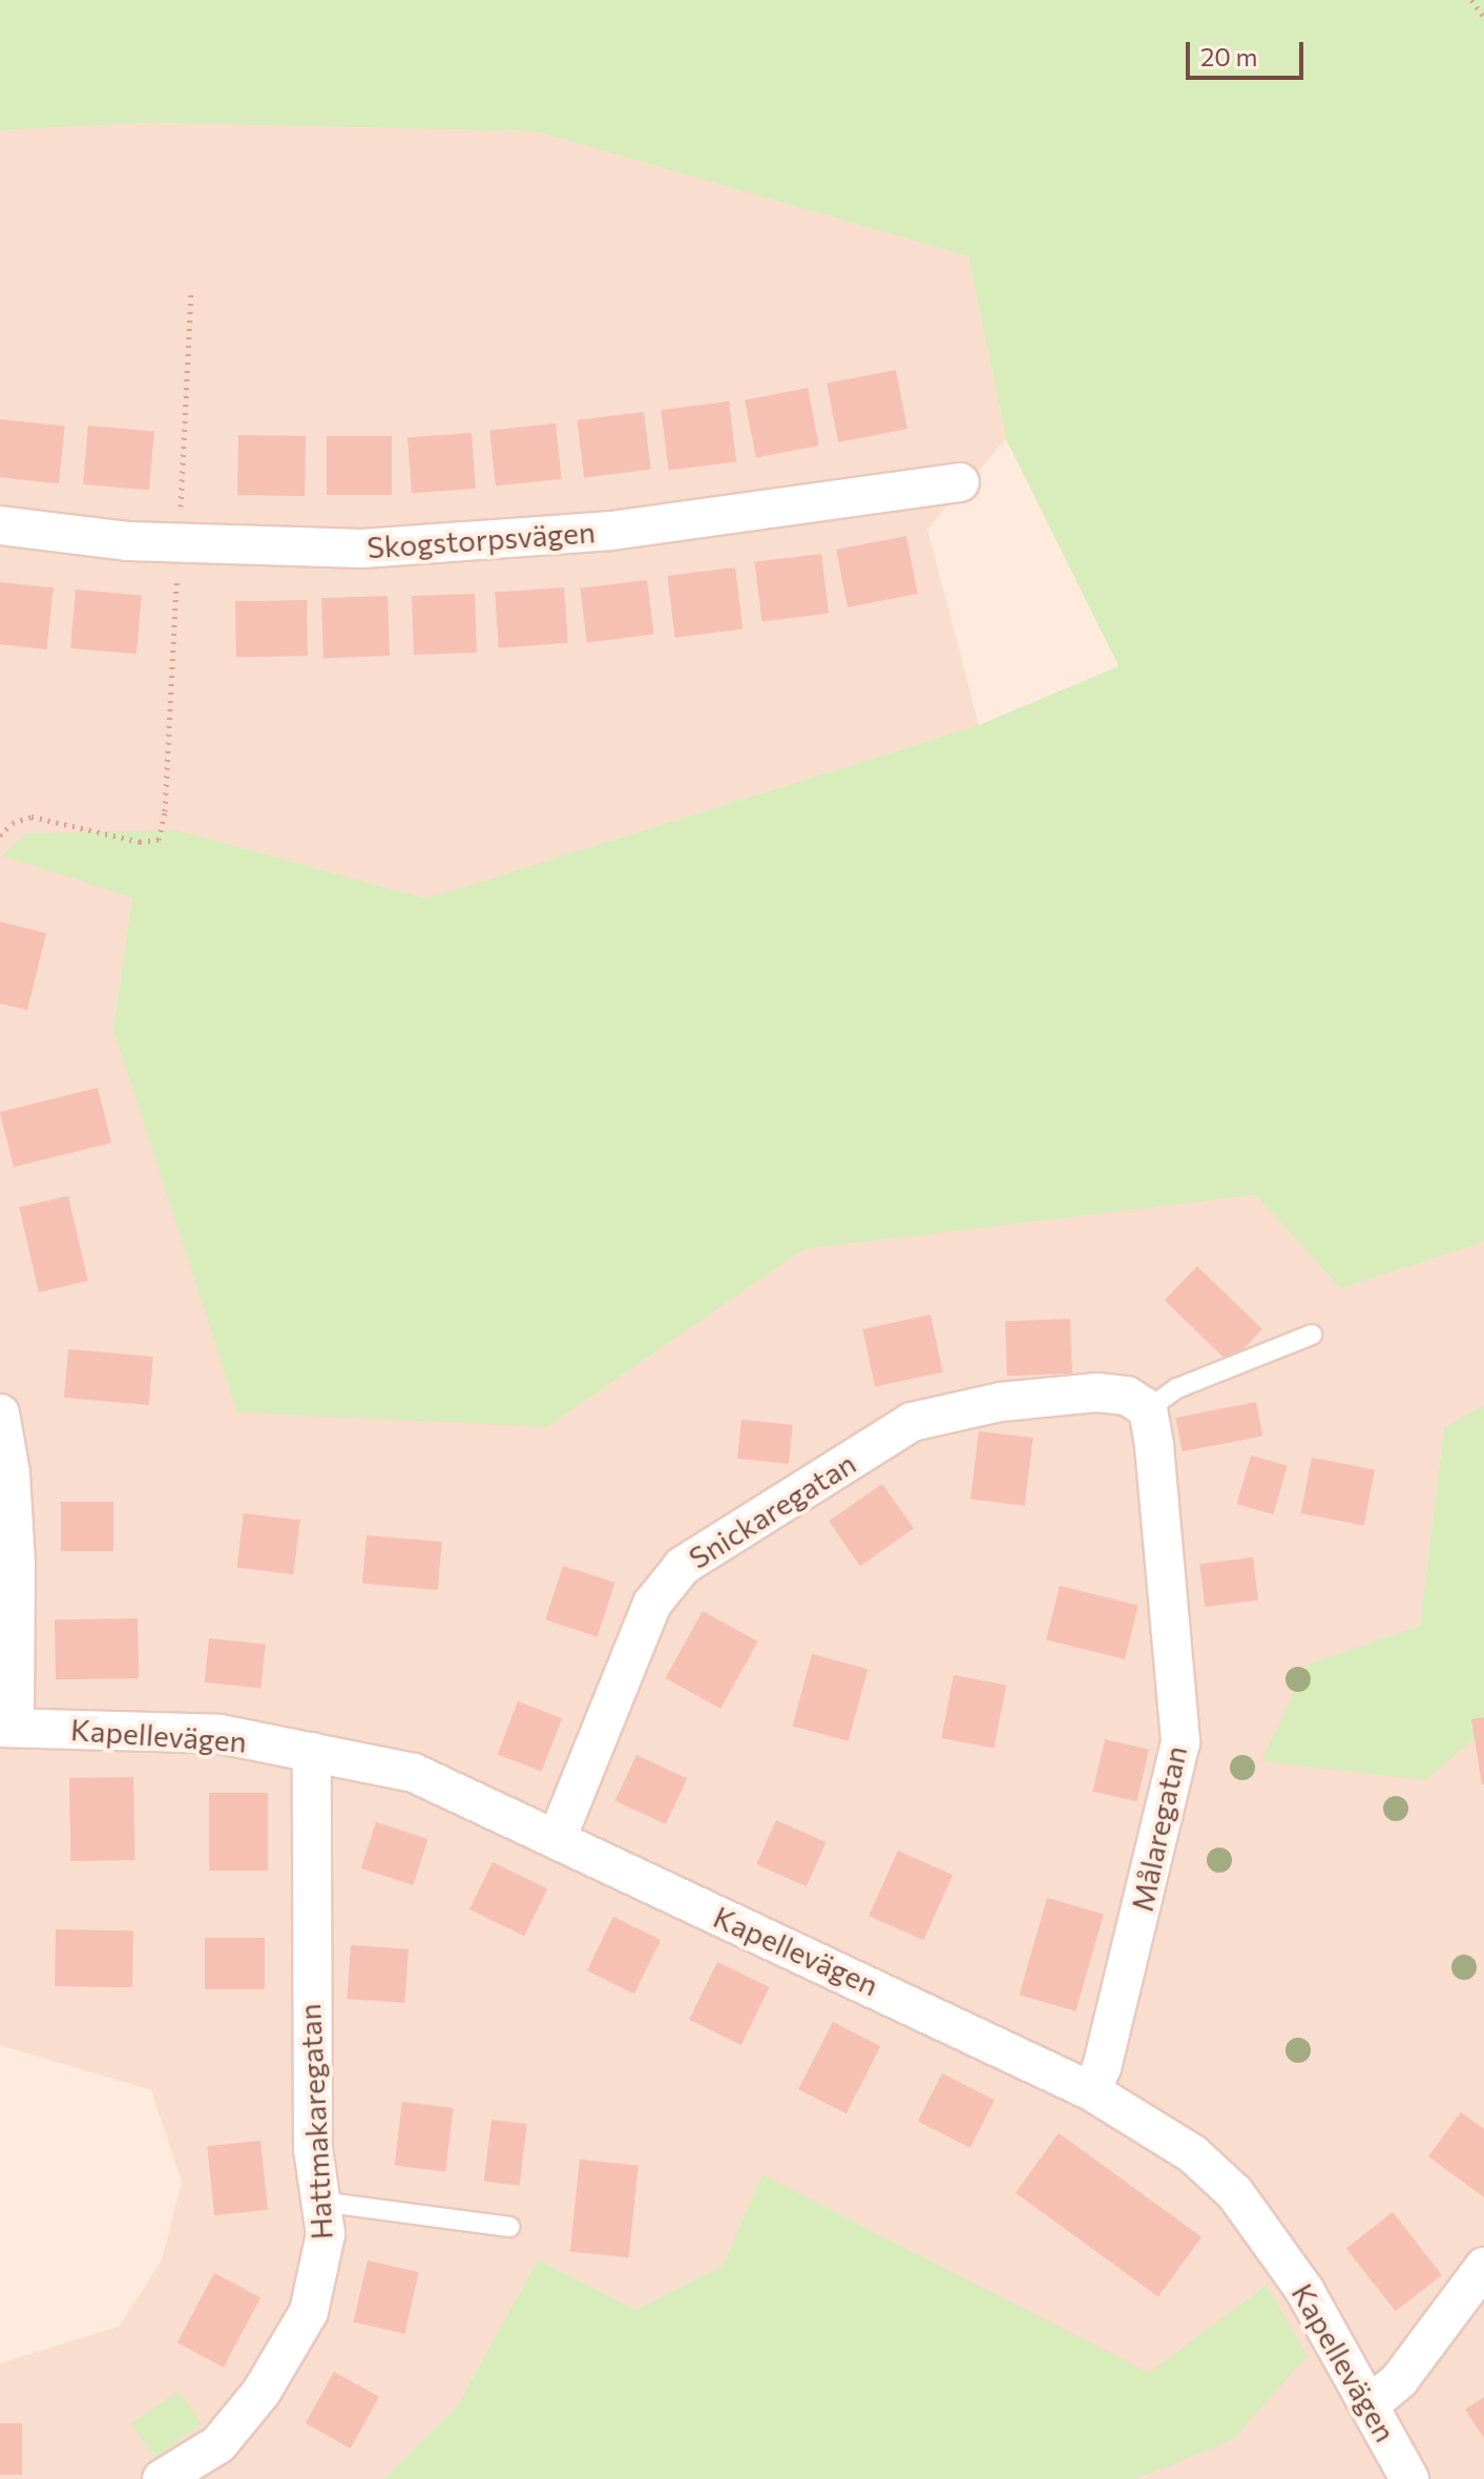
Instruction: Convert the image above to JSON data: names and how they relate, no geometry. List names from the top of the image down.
{
  "streets": {
    "street": [
      "Skogstorpsvägen",
      "Snickaregatan",
      "Kapellevägen",
      "Målaregatan",
      "Hattmakaregatan"
    ]
  },
  "crossings": [
    ["Snickaregatan", "Kapellevägen"],
    ["Snickaregatan", "Målaregatan"],
    ["Kapellevägen", "Målaregatan"],
    ["Kapellevägen", "Hattmakaregatan"]
  ],
  "scale_bar": "20 m"
}
